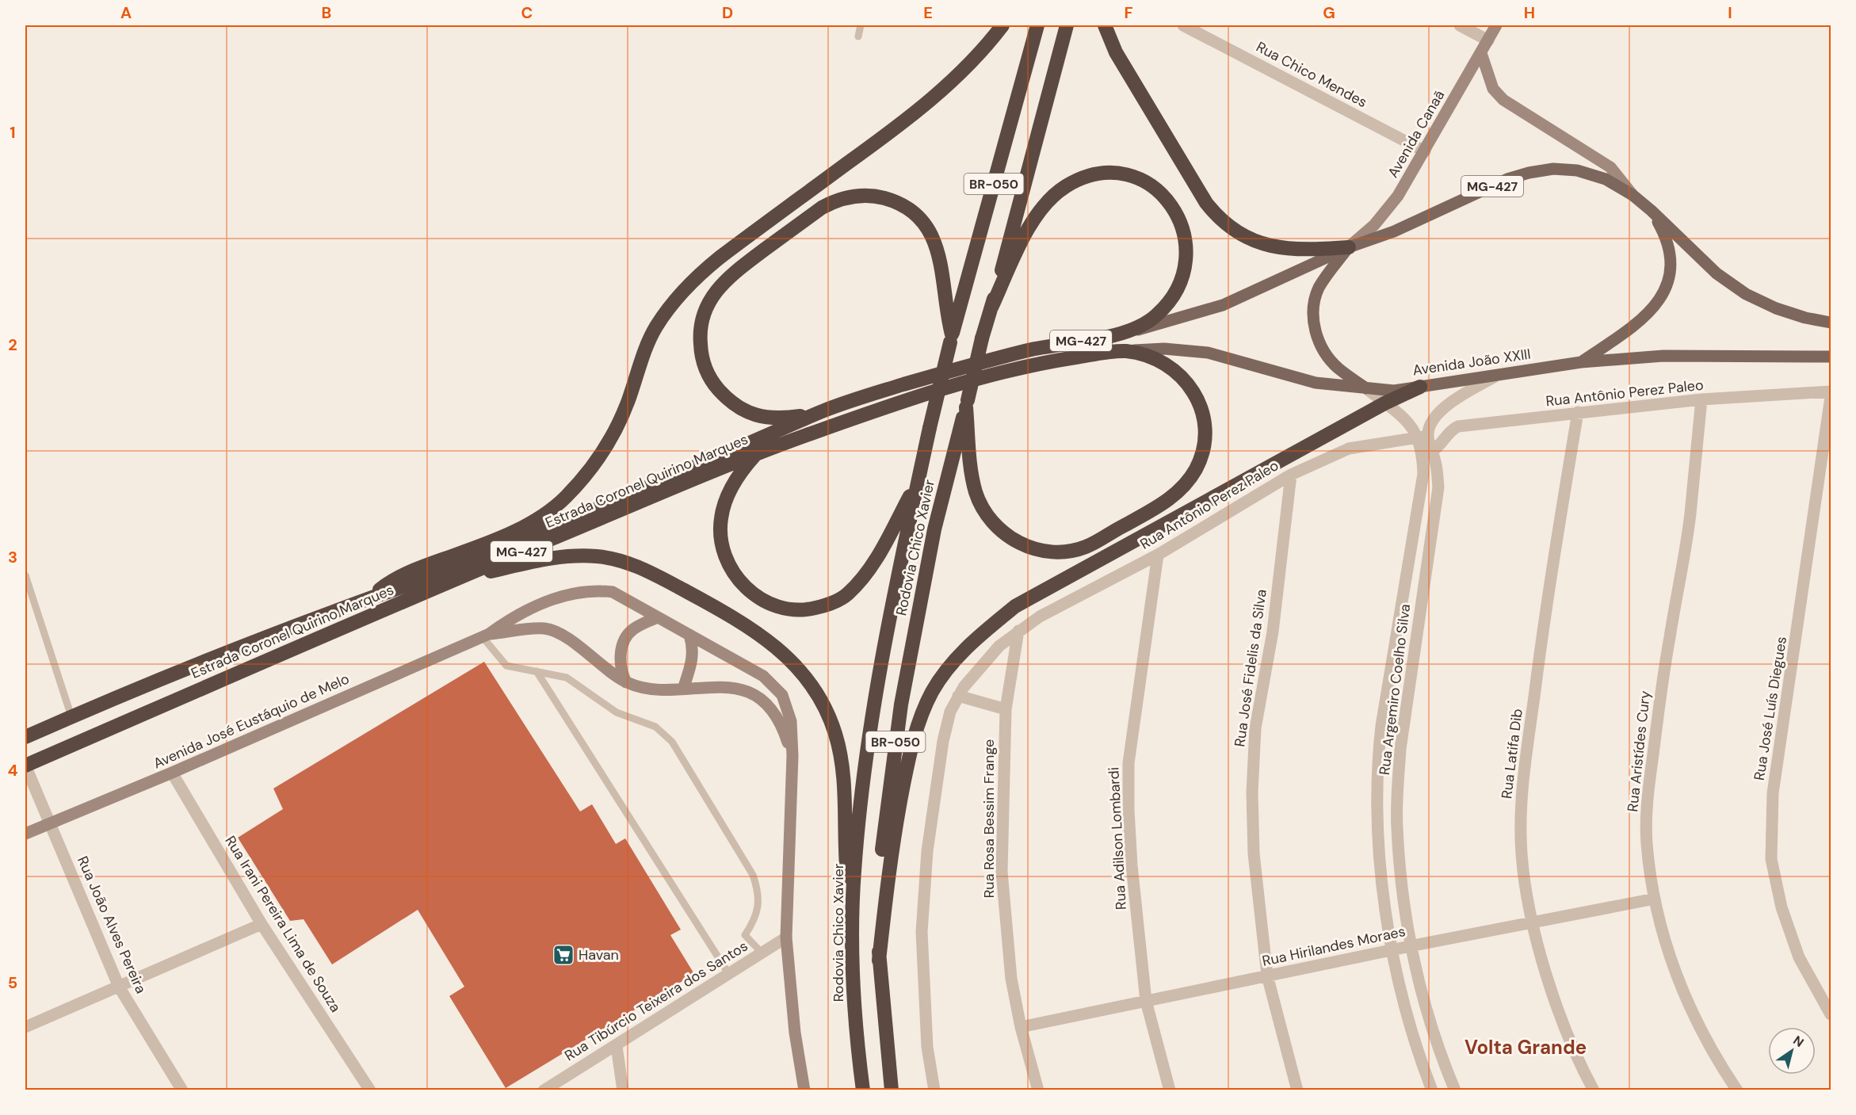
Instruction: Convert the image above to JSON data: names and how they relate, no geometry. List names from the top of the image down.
{
  "streets": {
    "highway": [
      "BR-050",
      "MG-427",
      "Estrada Coronel Quirino Marques",
      "Rodovia Chico Xavier"
    ],
    "main road": ["Avenida João XXIII"],
    "street": [
      "Rua Chico Mendes",
      "Avenida Canaã",
      "Rua Antônio Perez Paleo",
      "Rua José Fidelis da Silva",
      "Rua Argemiro Coelho Silva",
      "Rua José Luís Diegues",
      "Avenida José Eustáquio de Melo",
      "Rua Aristídes Cury",
      "Rua Latifa Dib",
      "Rua Rosa Bessim Frange",
      "Rua Adilson Lombardi",
      "Rua Irani Pereira Lima de Souza",
      "Rua João Alves Pereira",
      "Rua Hirilandes Moraes",
      "Rua Tibúrcio Teixeira dos Santos"
    ]
  },
  "crossings": [
    ["Rua Chico Mendes", "Avenida Canaã"],
    ["Avenida Canaã", "MG-427"],
    ["MG-427", "Avenida João XXIII"],
    ["MG-427", "Estrada Coronel Quirino Marques"],
    ["Avenida João XXIII", "Estrada Coronel Quirino Marques"],
    ["Avenida João XXIII", "Rua Argemiro Coelho Silva"],
    ["Rua Antônio Perez Paleo", "Rua José Fidelis da Silva"],
    ["Rua Antônio Perez Paleo", "Rua Argemiro Coelho Silva"],
    ["Rua Antônio Perez Paleo", "Rua Aristídes Cury"],
    ["Rua Antônio Perez Paleo", "Rua Latifa Dib"],
    ["Rua Antônio Perez Paleo", "Rua Rosa Bessim Frange"],
    ["Rua Antônio Perez Paleo", "Rua Adilson Lombardi"],
    ["Estrada Coronel Quirino Marques", "Rua João Alves Pereira"],
    ["Rua José Fidelis da Silva", "Rua Hirilandes Moraes"],
    ["Rua Argemiro Coelho Silva", "Rua Hirilandes Moraes"],
    ["Avenida José Eustáquio de Melo", "Rua Irani Pereira Lima de Souza"],
    ["Avenida José Eustáquio de Melo", "Rua João Alves Pereira"],
    ["Rua Aristídes Cury", "Rua Hirilandes Moraes"],
    ["Rua Latifa Dib", "Rua Hirilandes Moraes"],
    ["Rua Rosa Bessim Frange", "Rua Hirilandes Moraes"],
    ["Rua Adilson Lombardi", "Rua Hirilandes Moraes"]
  ],
  "districts": ["Volta Grande"],
  "places": {
    "supermarket": ["Havan"]
  },
  "north": "top right",
  "grid": {
    "columns": [
      "A",
      "B",
      "C",
      "D",
      "E",
      "F",
      "G",
      "H",
      "I"
    ],
    "rows": [
      "1",
      "2",
      "3",
      "4",
      "5"
    ]
  }
}
